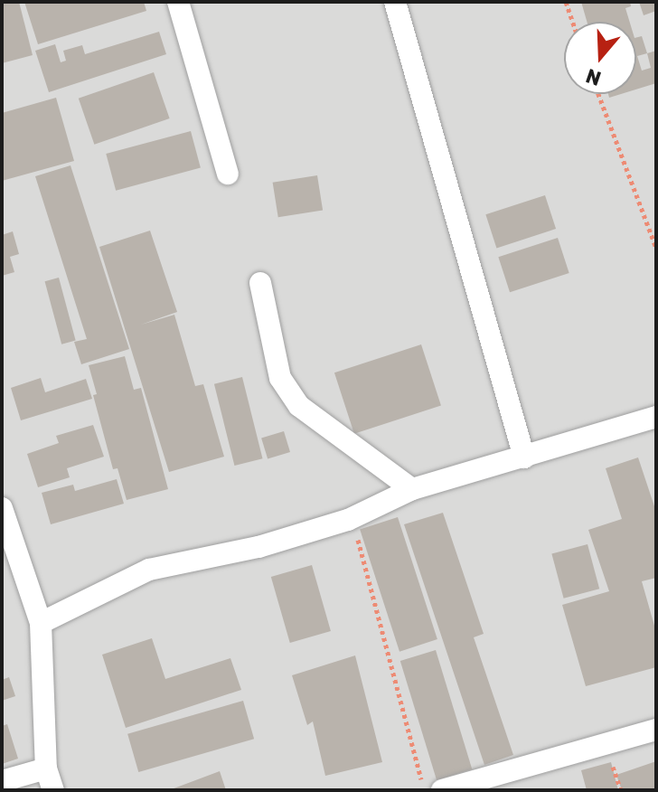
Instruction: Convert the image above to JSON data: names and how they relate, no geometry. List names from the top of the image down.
{
  "north": "bottom"
}
